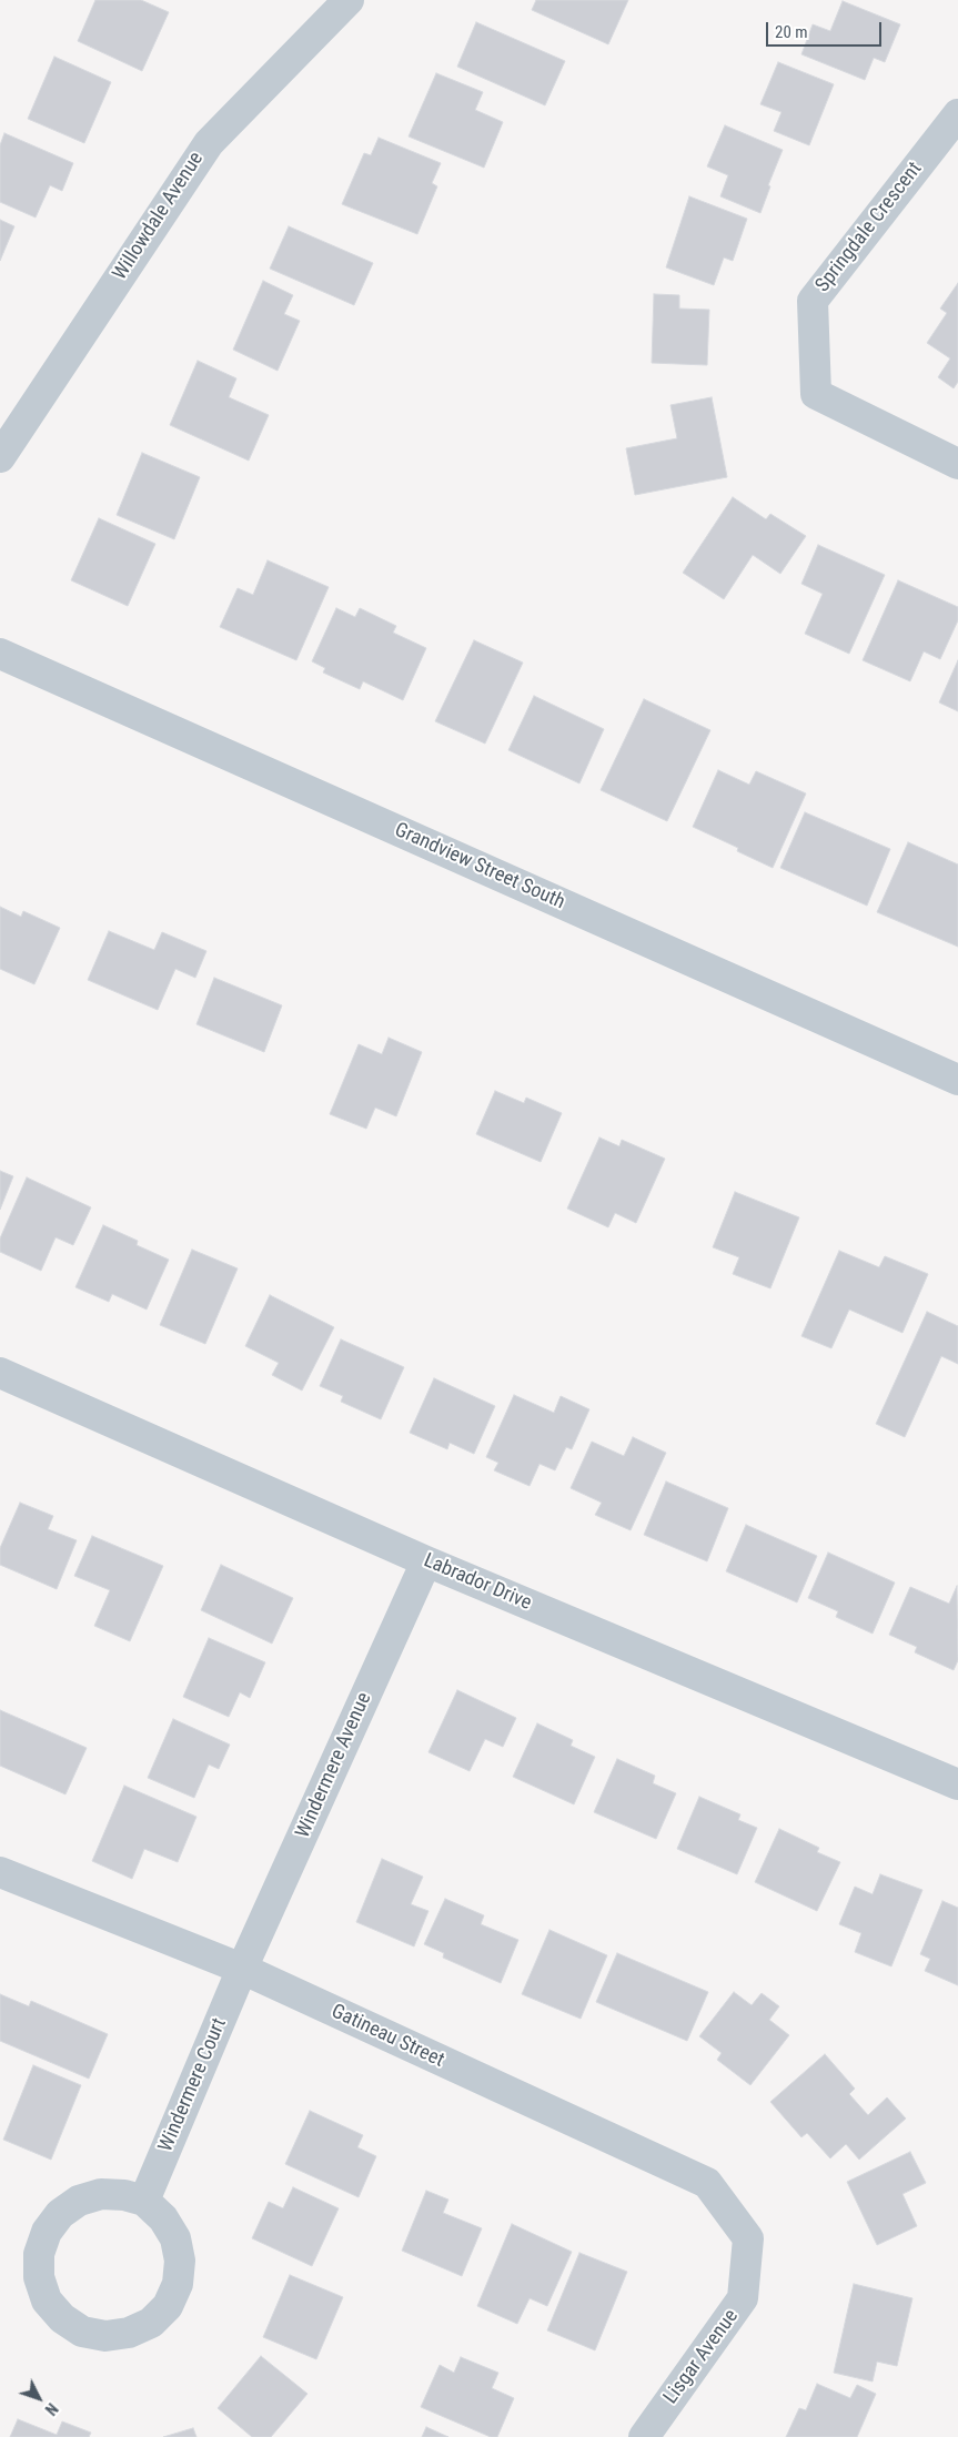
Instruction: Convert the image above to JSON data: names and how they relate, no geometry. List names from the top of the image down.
{
  "streets": {
    "street": [
      "Willowdale Avenue",
      "Springdale Crescent",
      "Grandview Street South",
      "Labrador Drive",
      "Windermere Avenue",
      "Gatineau Street",
      "Windermere Court",
      "Lisgar Avenue"
    ]
  },
  "crossings": [
    ["Labrador Drive", "Windermere Avenue"],
    ["Windermere Avenue", "Gatineau Street"],
    ["Windermere Avenue", "Windermere Court"],
    ["Gatineau Street", "Windermere Court"],
    ["Gatineau Street", "Lisgar Avenue"]
  ],
  "scale_bar": "20 m",
  "north": "bottom right"
}
